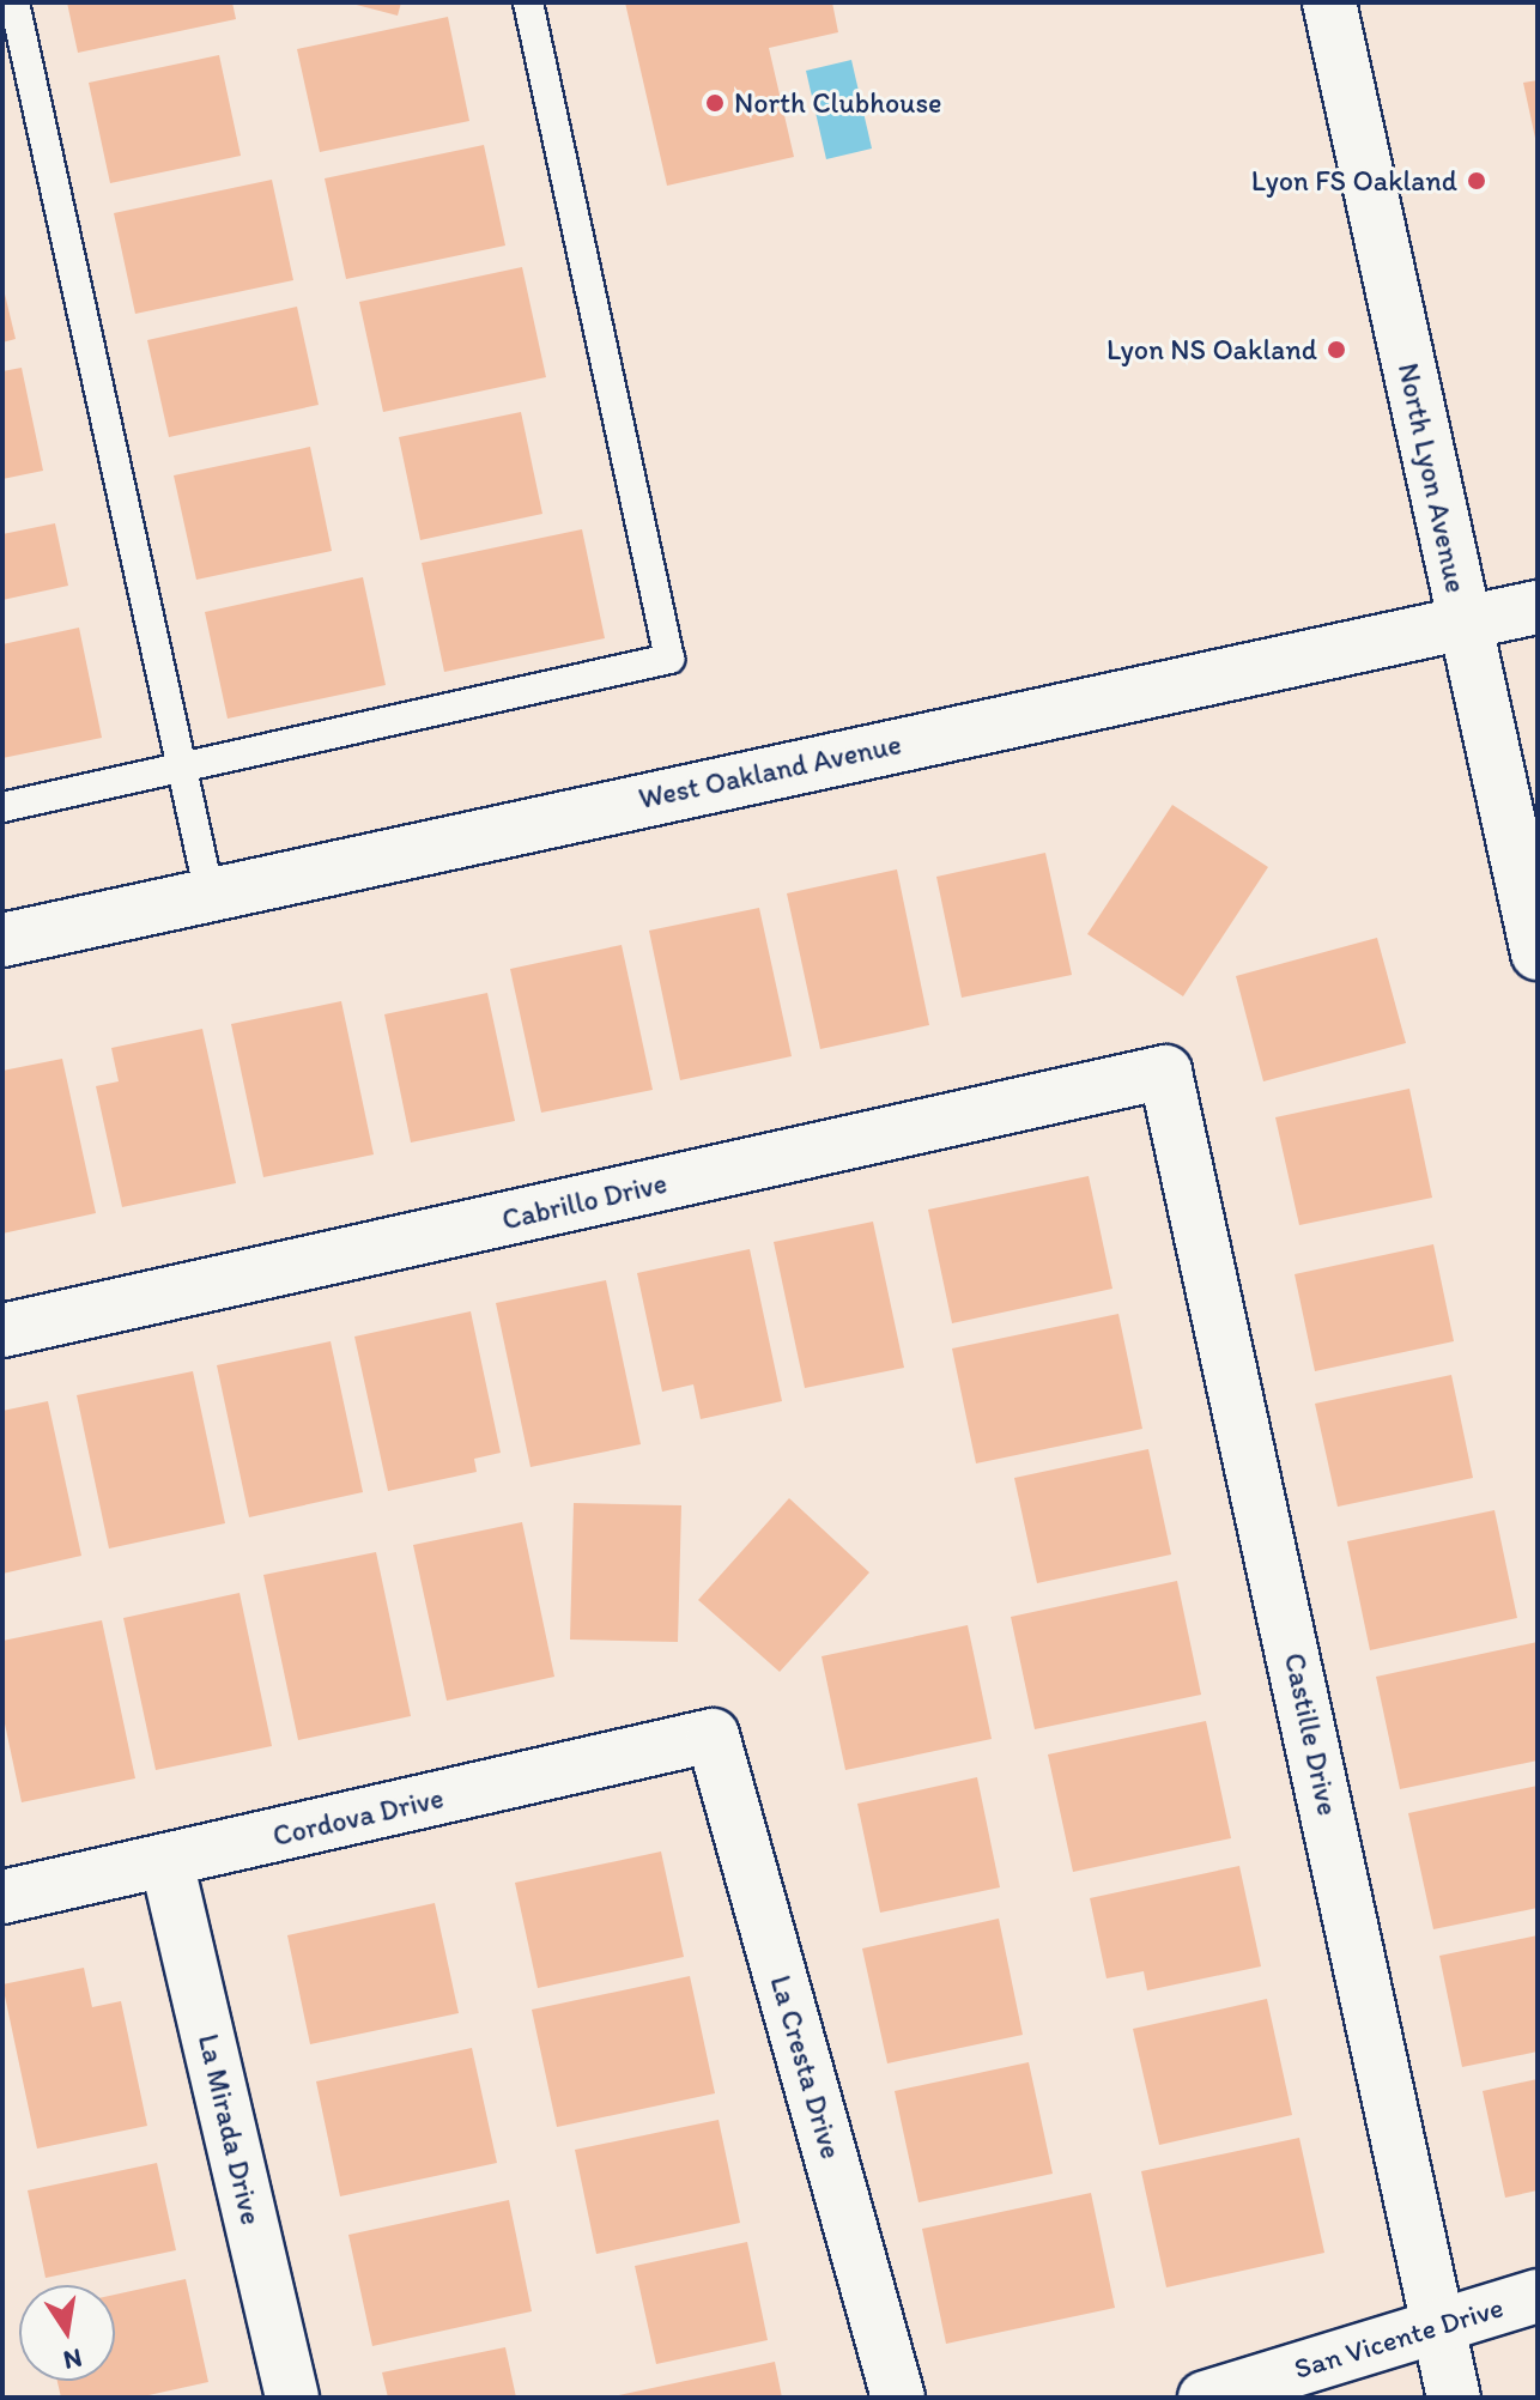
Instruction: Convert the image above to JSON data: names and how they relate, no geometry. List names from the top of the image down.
{
  "streets": {
    "street": [
      "North Lyon Avenue",
      "West Oakland Avenue",
      "Cabrillo Drive",
      "Castille Drive",
      "Cordova Drive",
      "La Cresta Drive",
      "La Mirada Drive",
      "San Vicente Drive"
    ]
  },
  "crossings": [
    ["North Lyon Avenue", "West Oakland Avenue"],
    ["Cabrillo Drive", "Castille Drive"],
    ["Castille Drive", "San Vicente Drive"],
    ["Cordova Drive", "La Cresta Drive"],
    ["Cordova Drive", "La Mirada Drive"]
  ],
  "places": ["North Clubhouse", "Lyon FS Oakland", "Lyon NS Oakland"],
  "north": "bottom"
}
